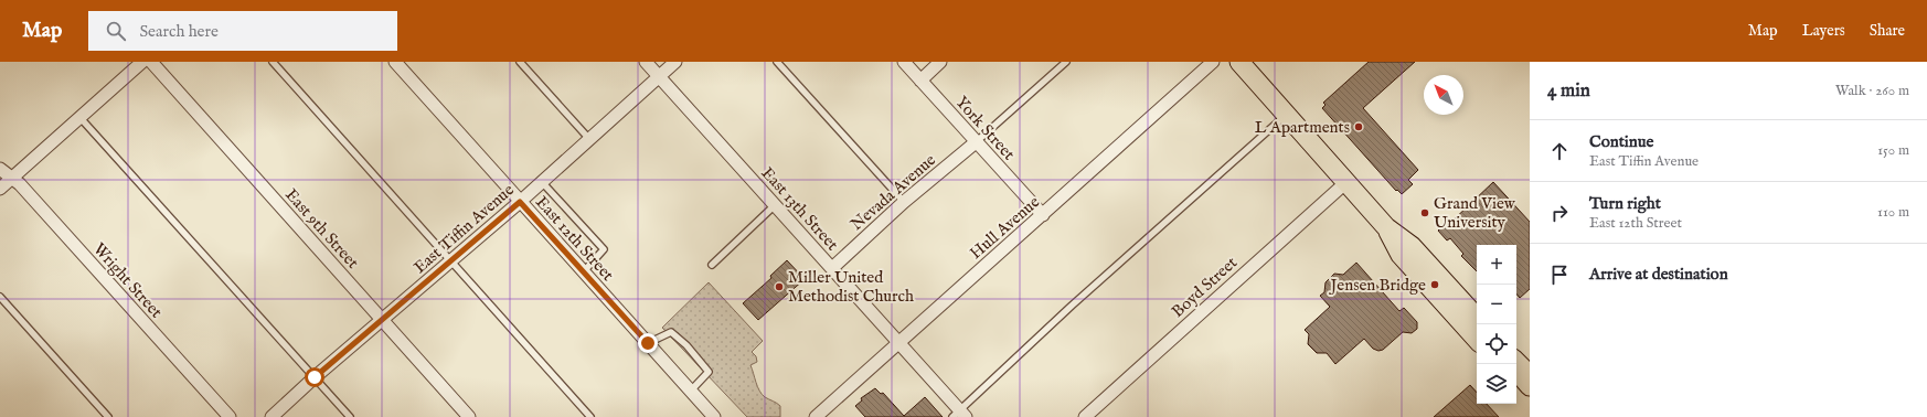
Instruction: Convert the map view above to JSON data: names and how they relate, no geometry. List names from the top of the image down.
{
  "streets": {
    "street": [
      "York Street",
      "Nevada Avenue",
      "East 13th Street",
      "Hull Avenue",
      "East 9th Street",
      "East Tiffin Avenue",
      "East 12th Street",
      "Wright Street",
      "Boyd Street"
    ]
  },
  "crossings": [
    ["York Street", "Nevada Avenue"],
    ["York Street", "Hull Avenue"],
    ["Nevada Avenue", "East 13th Street"],
    ["East 13th Street", "Hull Avenue"],
    ["East 13th Street", "East Tiffin Avenue"],
    ["East 9th Street", "East Tiffin Avenue"],
    ["East Tiffin Avenue", "East 12th Street"]
  ],
  "places": [
    "L Apartments",
    "Grand View University",
    "Jensen Bridge",
    "Miller United Methodist Church"
  ],
  "north": "top left",
  "page": {
    "header": "Map",
    "search": "Search here",
    "nav": ["Map", "Layers", "Share"],
    "heading": ["4 min", "Walk · 260 m"],
    "list": [
      ["Continue", "East Tiffin Avenue", "150 m"],
      ["Turn right", "East 12th Street", "110 m"],
      "Arrive at destination"
    ],
    "map_buttons": ["+", "−"]
  }
}
